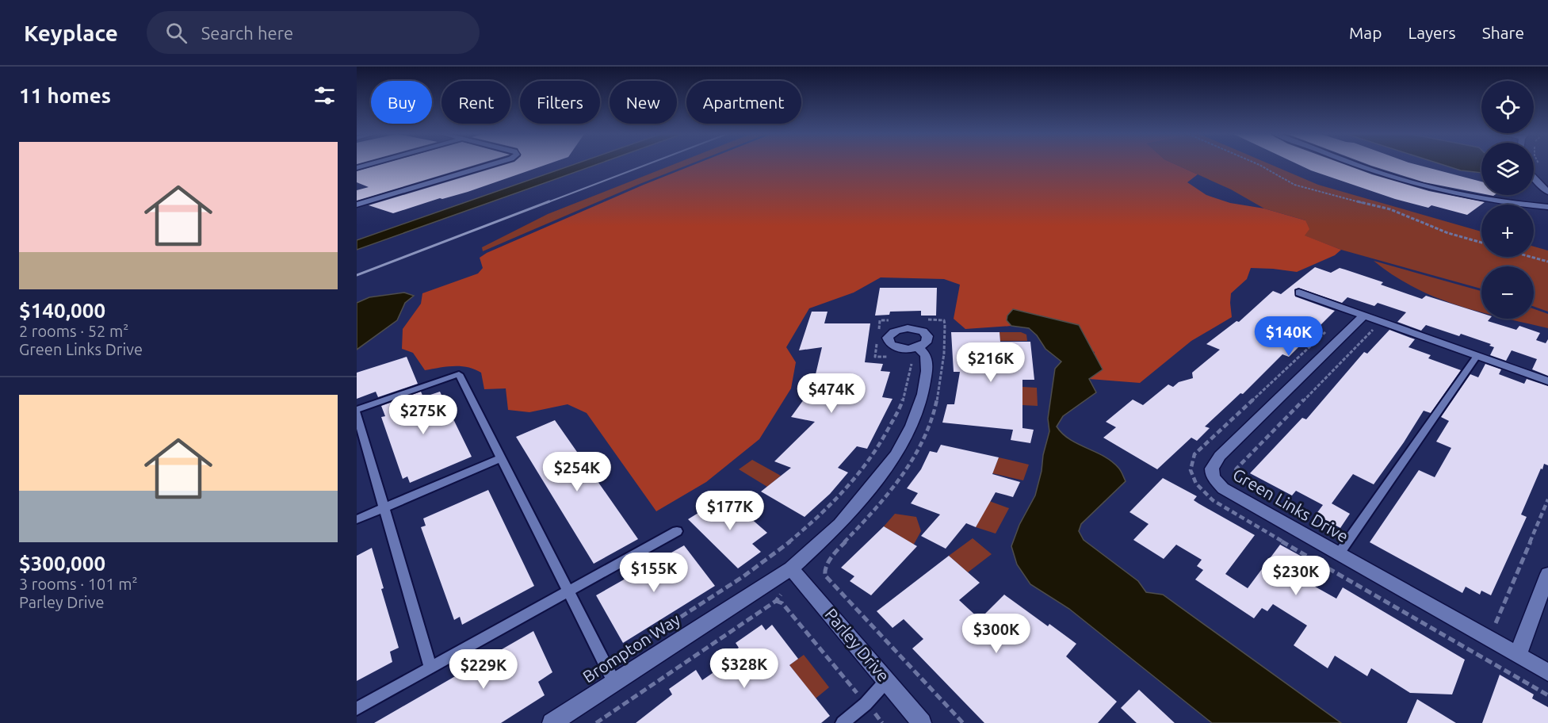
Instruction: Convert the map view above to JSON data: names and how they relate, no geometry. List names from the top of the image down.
{
  "streets": {
    "street": ["Green Links Drive", "Parley Drive", "Brompton Way"]
  },
  "crossings": [
    ["Parley Drive", "Brompton Way"]
  ],
  "page": {
    "header": "Keyplace",
    "search": "Search here",
    "nav": ["Map", "Layers", "Share"],
    "heading": "11 homes",
    "map_buttons": ["+", "−"],
    "chip": [
      "Buy",
      "Rent",
      "Filters",
      "New",
      "Apartment"
    ],
    "list": [
      {
        "name": "$140,000",
        "note": "2 rooms · 52 m² · Green Links Drive"
      },
      {
        "name": "$300,000",
        "note": "3 rooms · 101 m² · Parley Drive"
      }
    ],
    "price": [
      "$140K",
      "$216K",
      "$474K",
      "$275K",
      "$254K",
      "$177K",
      "$155K",
      "$230K",
      "$300K",
      "$328K",
      "$229K"
    ]
  }
}
